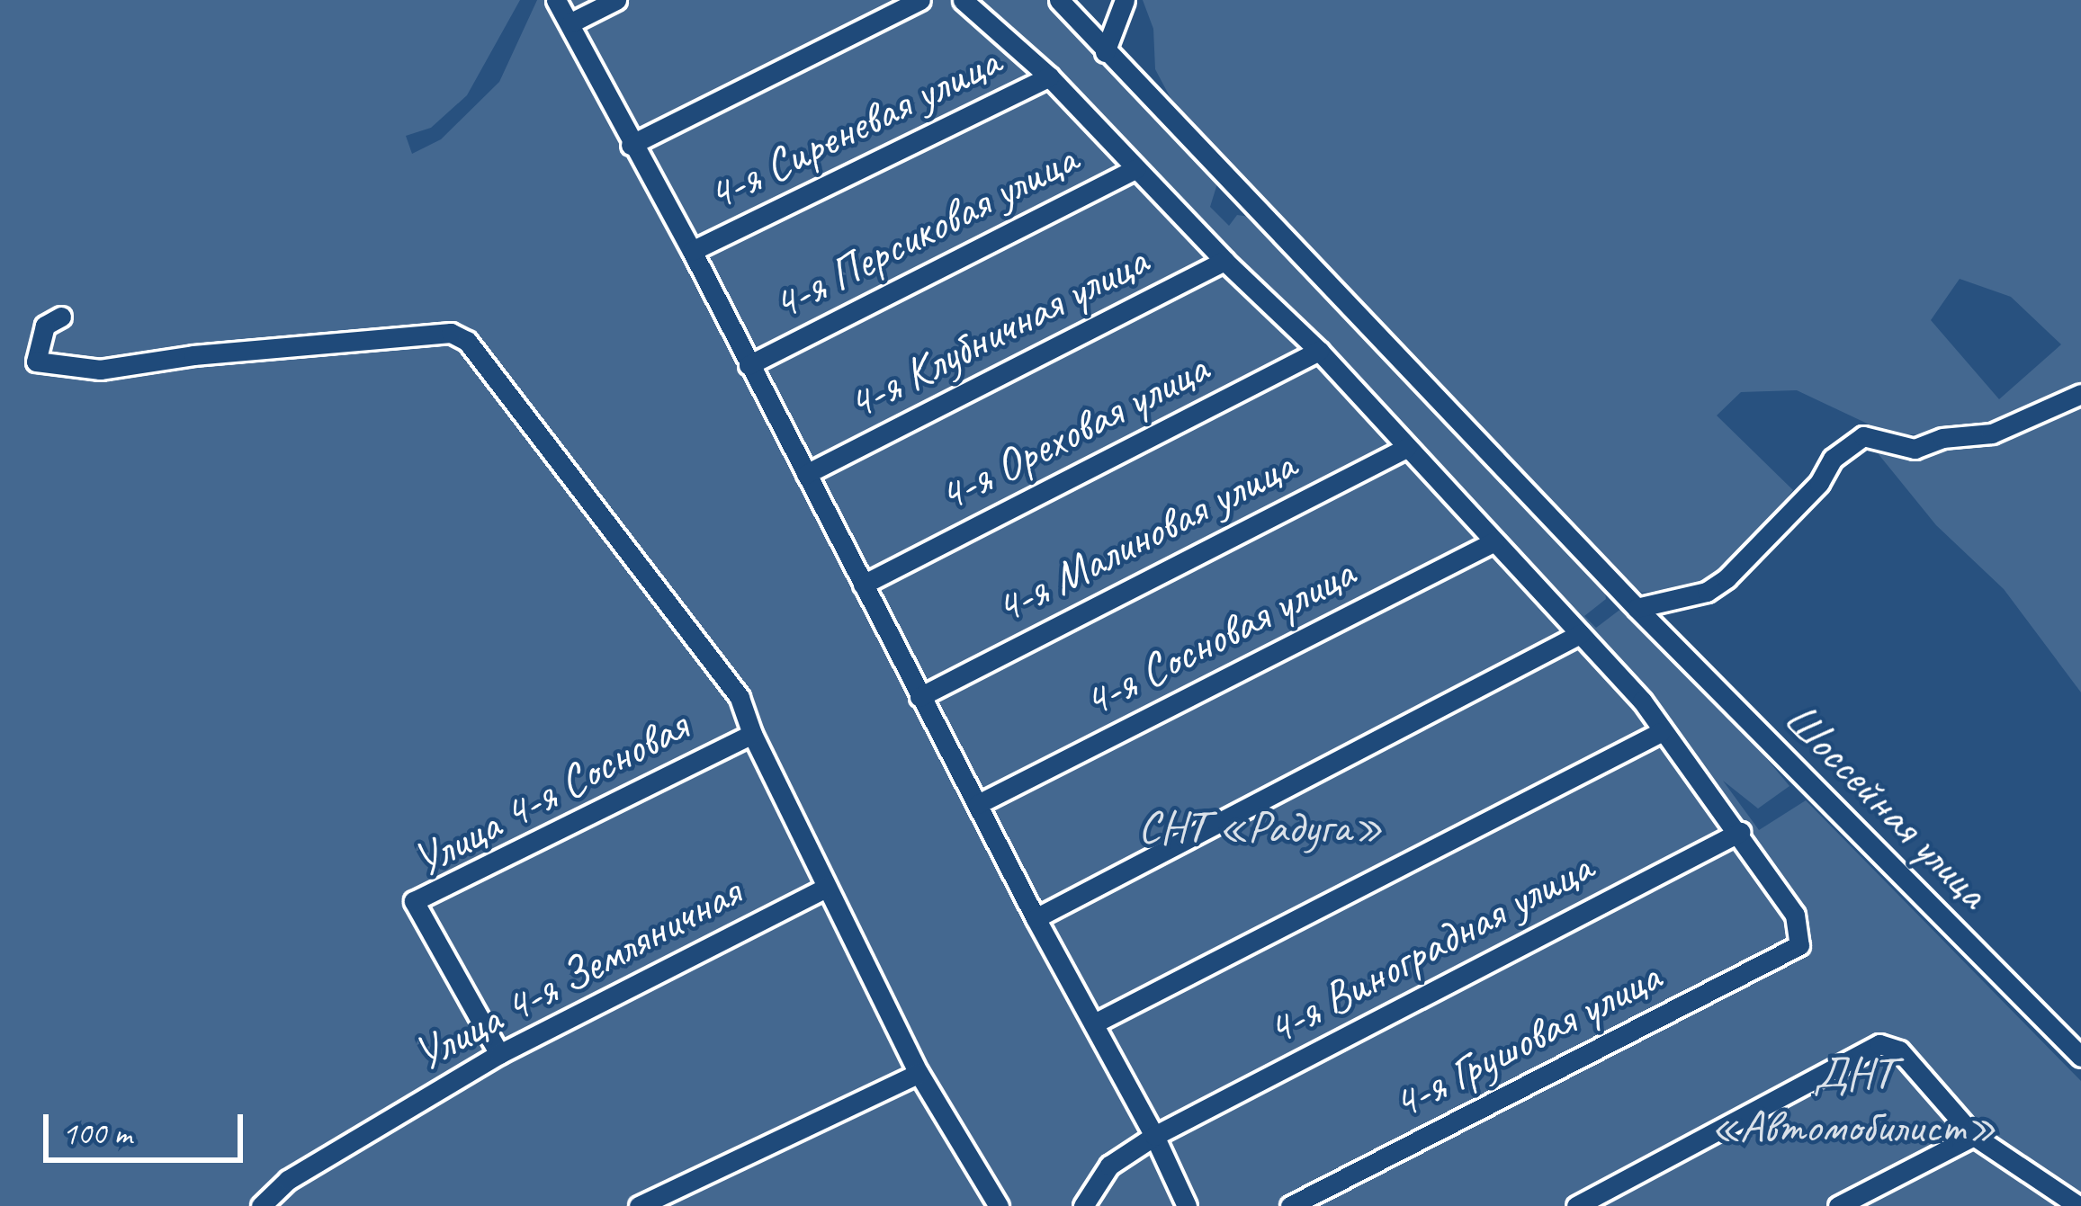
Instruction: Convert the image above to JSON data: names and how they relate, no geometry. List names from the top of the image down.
{
  "streets": {
    "street": [
      "4-я Сиреневая улица",
      "4-я Персиковая улица",
      "4-я Клубничная улица",
      "4-я Ореховая улица",
      "4-я Малиновая улица",
      "4-я Сосновая улица",
      "Улица 4-я Сосновая",
      "Шоссейная улица",
      "4-я Виноградная улица",
      "Улица 4-я Земляничная",
      "4-я Грушовая улица"
    ]
  },
  "crossings": [
    ["Улица 4-я Сосновая", "Улица 4-я Земляничная"],
    ["4-я Виноградная улица", "4-я Грушовая улица"]
  ],
  "parks": ["СНТ «Радуга»", "ДНТ «Автомобилист»"],
  "scale_bar": "100 m"
}
